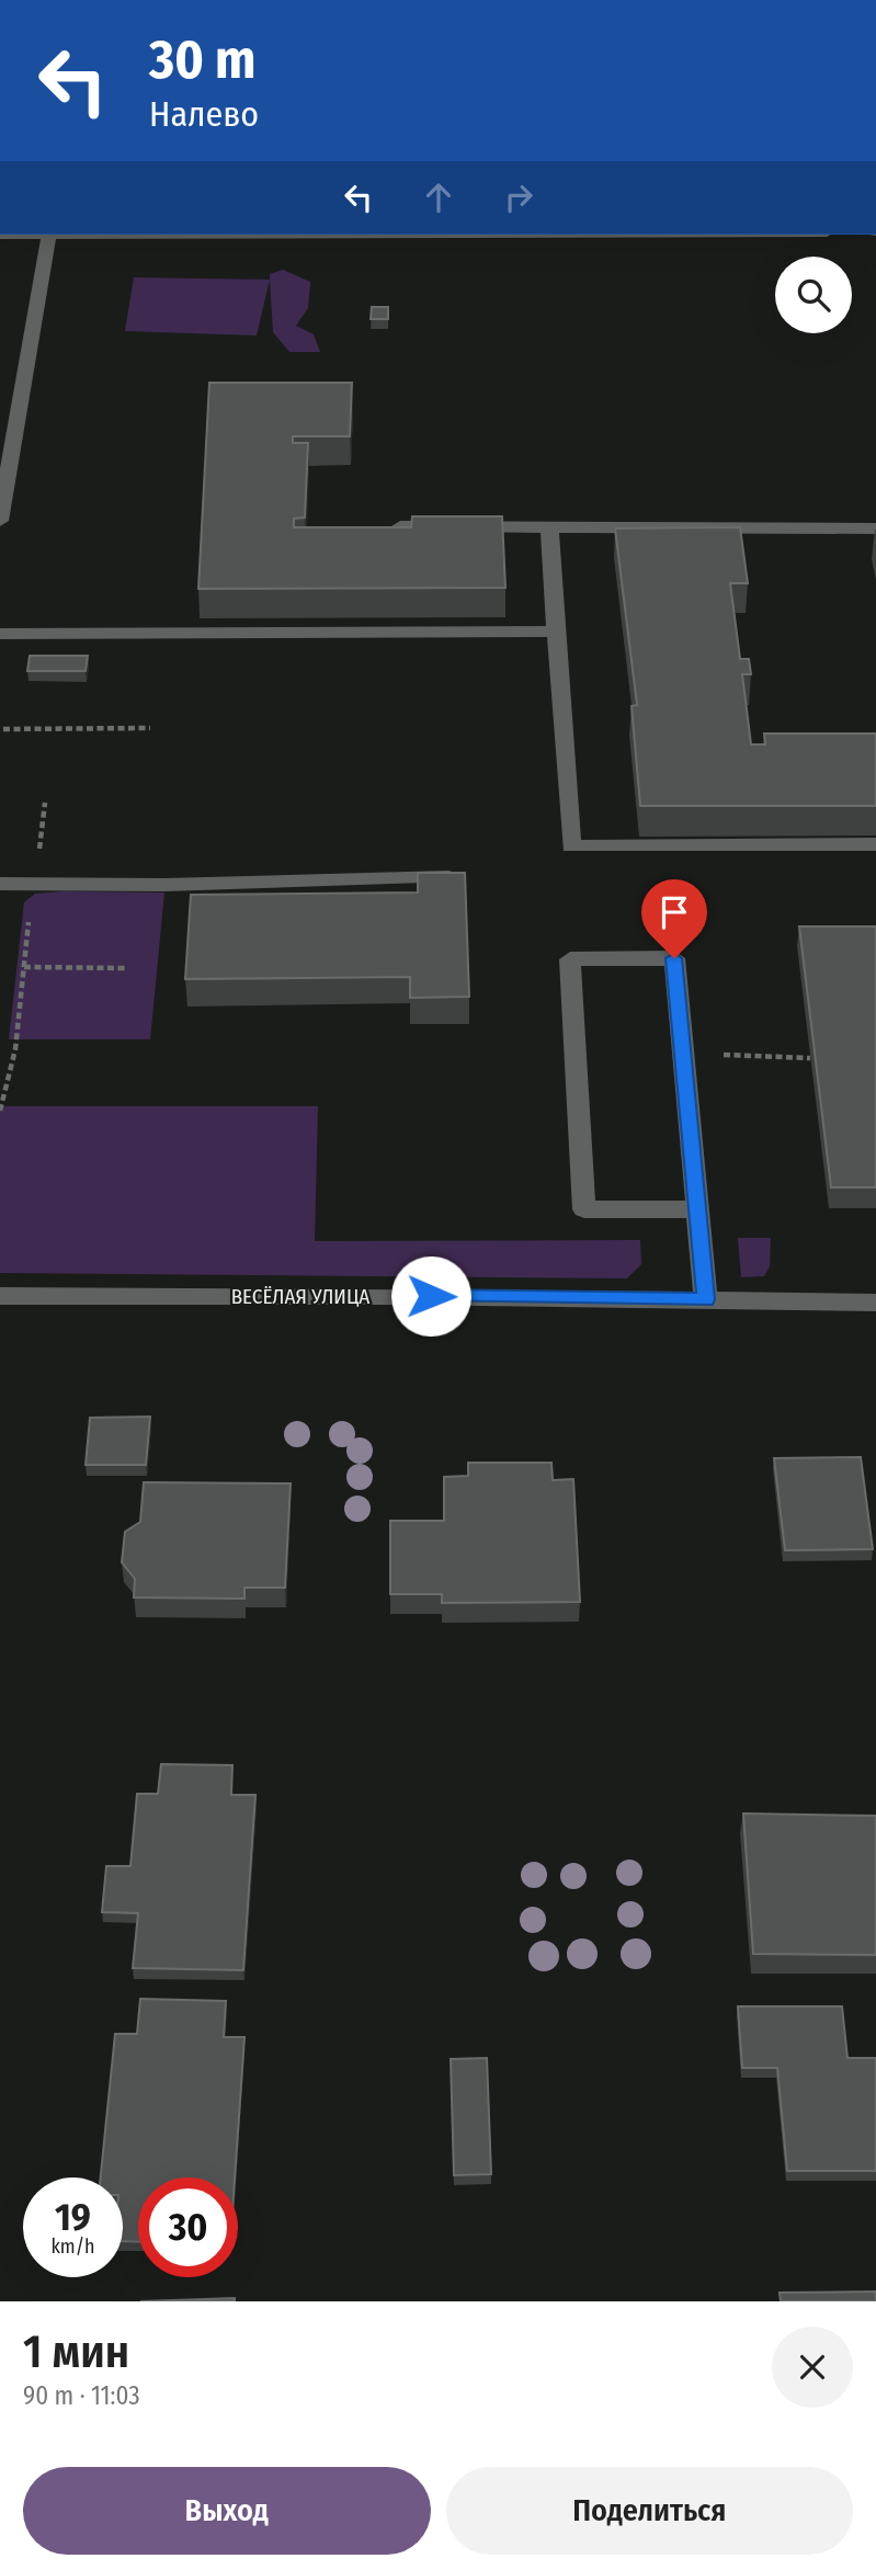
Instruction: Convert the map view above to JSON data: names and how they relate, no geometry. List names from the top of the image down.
{
  "streets": {
    "street": ["ВЕСЁЛАЯ УЛИЦА"]
  },
  "page": {
    "turn": ["30 m", "Налево"],
    "speed": "19 km/h",
    "limit": "30",
    "heading": ["1 мин", "90 m · 11:03"],
    "buttons": ["Выход", "Поделиться"]
  }
}
